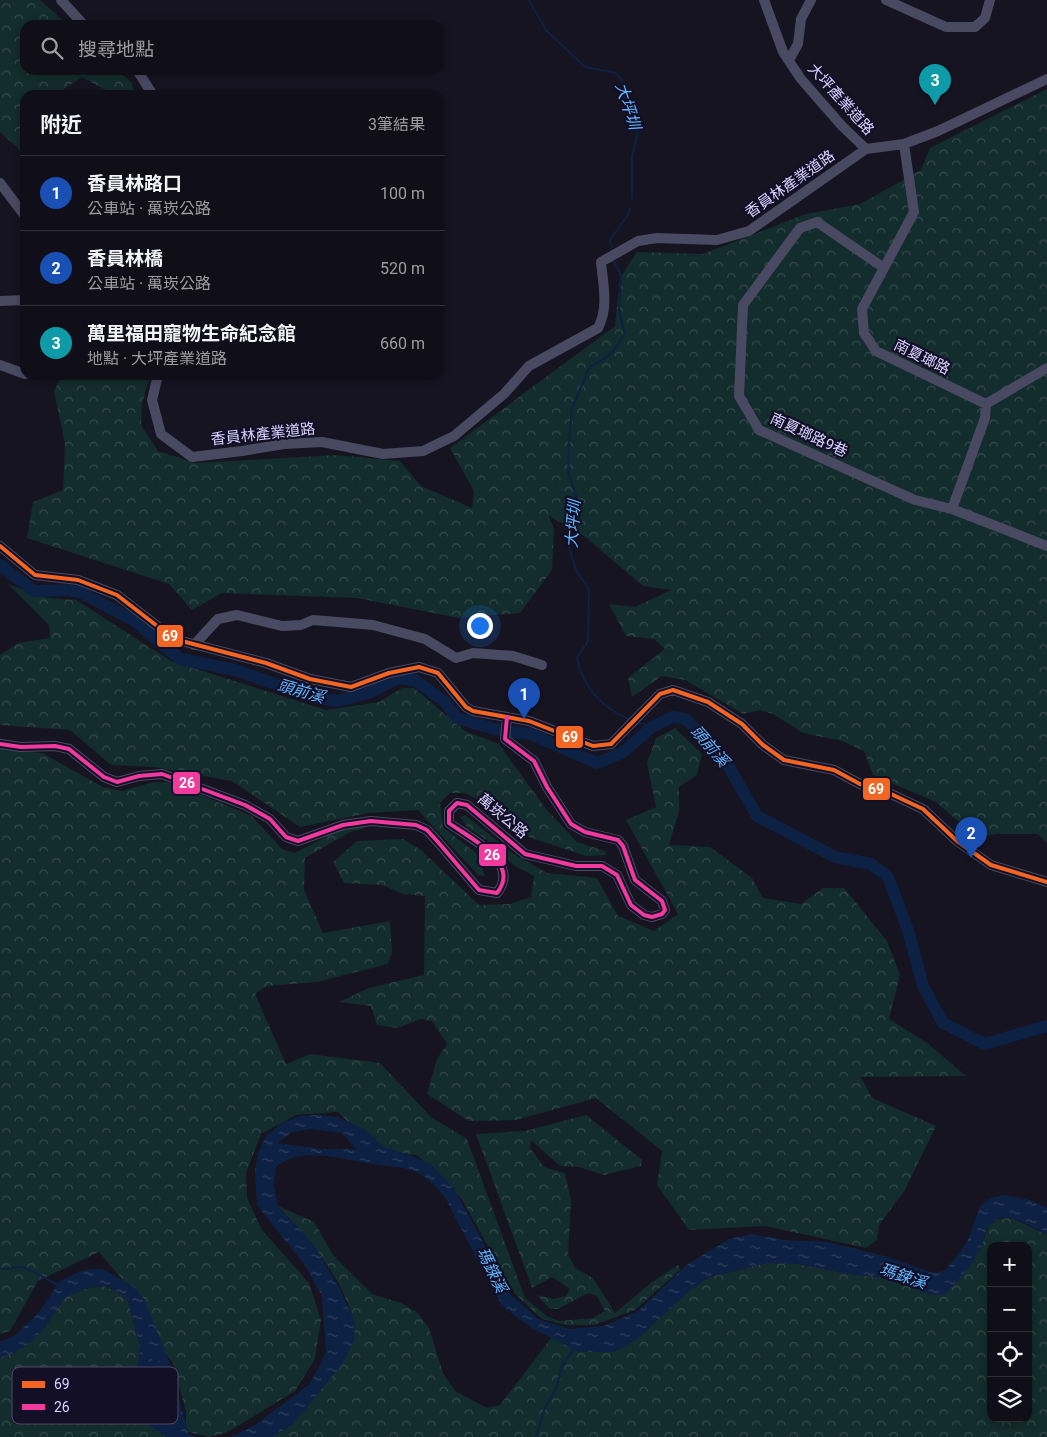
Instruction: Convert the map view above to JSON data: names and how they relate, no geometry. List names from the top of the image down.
{
  "streets": {
    "street": [
      "大坪產業道路",
      "香員林產業道路",
      "南夏瑯路",
      "南夏瑯路9巷",
      "萬崁公路"
    ]
  },
  "crossings": [
    ["大坪產業道路", "香員林產業道路"],
    ["大坪產業道路", "南夏瑯路"],
    ["南夏瑯路", "南夏瑯路9巷"]
  ],
  "water": ["大坪圳", "頭前溪", "瑪鋉溪"],
  "lines": ["transit line 69", "transit line 26"],
  "legend": ["69", "26"],
  "page": {
    "search": "搜尋地點",
    "pins": ["3", "1", "2"],
    "heading": ["附近", "3筆結果"],
    "list": [
      {
        "mark": "1",
        "name": "香員林路口",
        "note": "公車站 · 萬崁公路",
        "value": "100 m"
      },
      {
        "mark": "2",
        "name": "香員林橋",
        "note": "公車站 · 萬崁公路",
        "value": "520 m"
      },
      {
        "mark": "3",
        "name": "萬里福田寵物生命紀念館",
        "note": "地點 · 大坪產業道路",
        "value": "660 m"
      }
    ],
    "map_buttons": ["+", "−"]
  }
}
